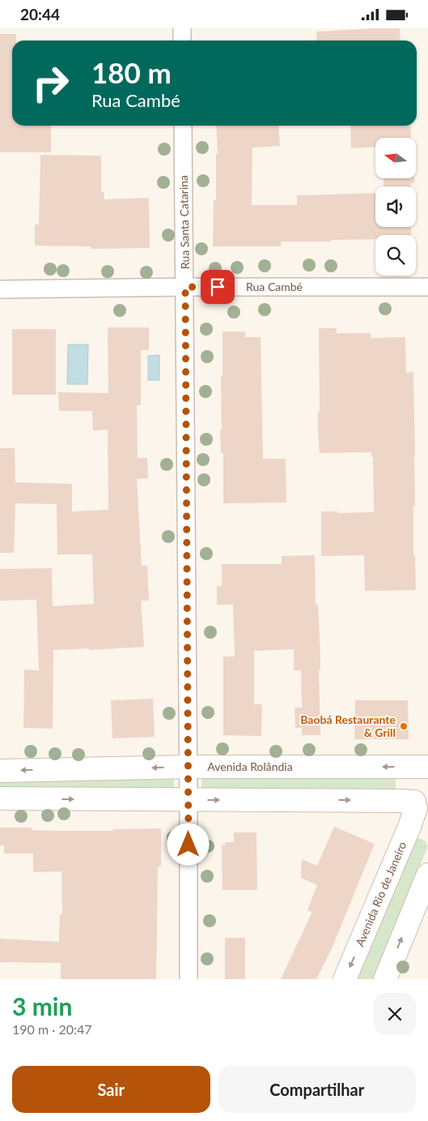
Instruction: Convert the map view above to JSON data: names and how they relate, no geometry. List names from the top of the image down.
{
  "streets": {
    "street": [
      "Rua Santa Catarina",
      "Rua Cambé",
      "Avenida Rolândia",
      "Avenida Rio de Janeiro"
    ]
  },
  "crossings": [
    ["Rua Santa Catarina", "Rua Cambé"],
    ["Rua Santa Catarina", "Avenida Rolândia"],
    ["Avenida Rolândia", "Avenida Rio de Janeiro"]
  ],
  "places": ["Baobá Restaurante & Grill"],
  "north": "left",
  "page": {
    "status": "20:44",
    "turn": ["180 m", "Rua Cambé"],
    "heading": ["3 min", "190 m · 20:47"],
    "buttons": ["Sair", "Compartilhar"]
  }
}
